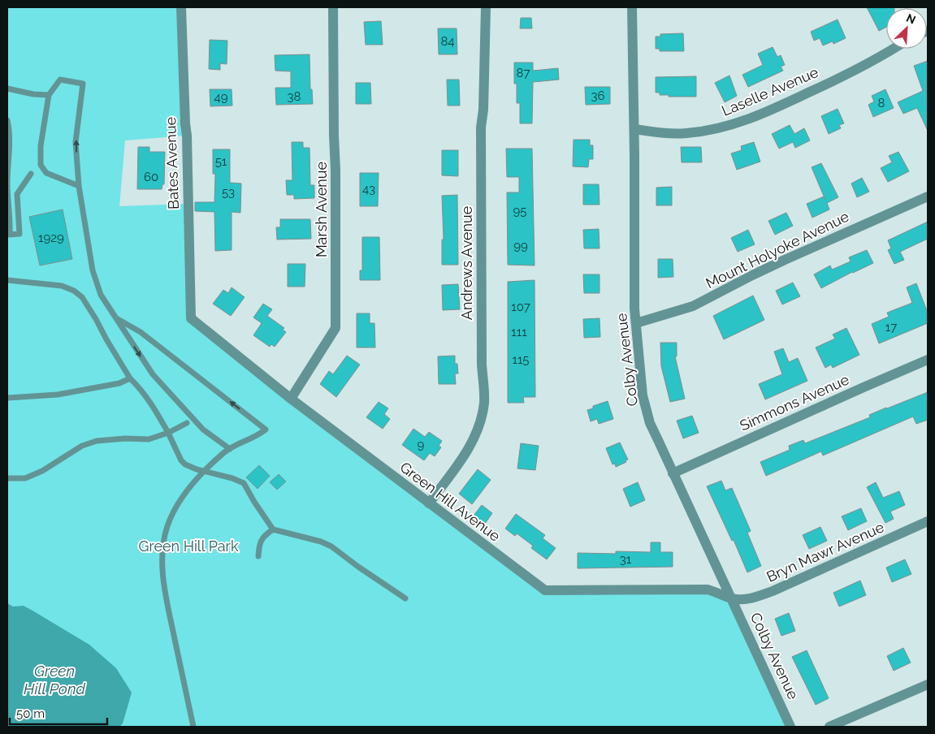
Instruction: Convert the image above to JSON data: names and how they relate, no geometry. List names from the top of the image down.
{
  "streets": {
    "street": [
      "Laselle Avenue",
      "Bates Avenue",
      "Marsh Avenue",
      "Mount Holyoke Avenue",
      "Andrews Avenue",
      "Colby Avenue",
      "Simmons Avenue",
      "Green Hill Avenue",
      "Bryn Mawr Avenue"
    ]
  },
  "crossings": [
    ["Laselle Avenue", "Colby Avenue"],
    ["Bates Avenue", "Green Hill Avenue"],
    ["Marsh Avenue", "Green Hill Avenue"],
    ["Mount Holyoke Avenue", "Colby Avenue"],
    ["Andrews Avenue", "Green Hill Avenue"],
    ["Colby Avenue", "Simmons Avenue"],
    ["Colby Avenue", "Green Hill Avenue"],
    ["Colby Avenue", "Bryn Mawr Avenue"],
    ["Green Hill Avenue", "Bryn Mawr Avenue"]
  ],
  "water": ["Green Hill Pond"],
  "parks": ["Green Hill Park"],
  "house_numbers": [
    "84",
    "87",
    "36",
    "38",
    "49",
    "8",
    "51",
    "60",
    "43",
    "53",
    "95",
    "1929",
    "99",
    "107",
    "17",
    "111",
    "115",
    "9",
    "31"
  ],
  "scale_bar": "50 m",
  "north": "top right"
}
